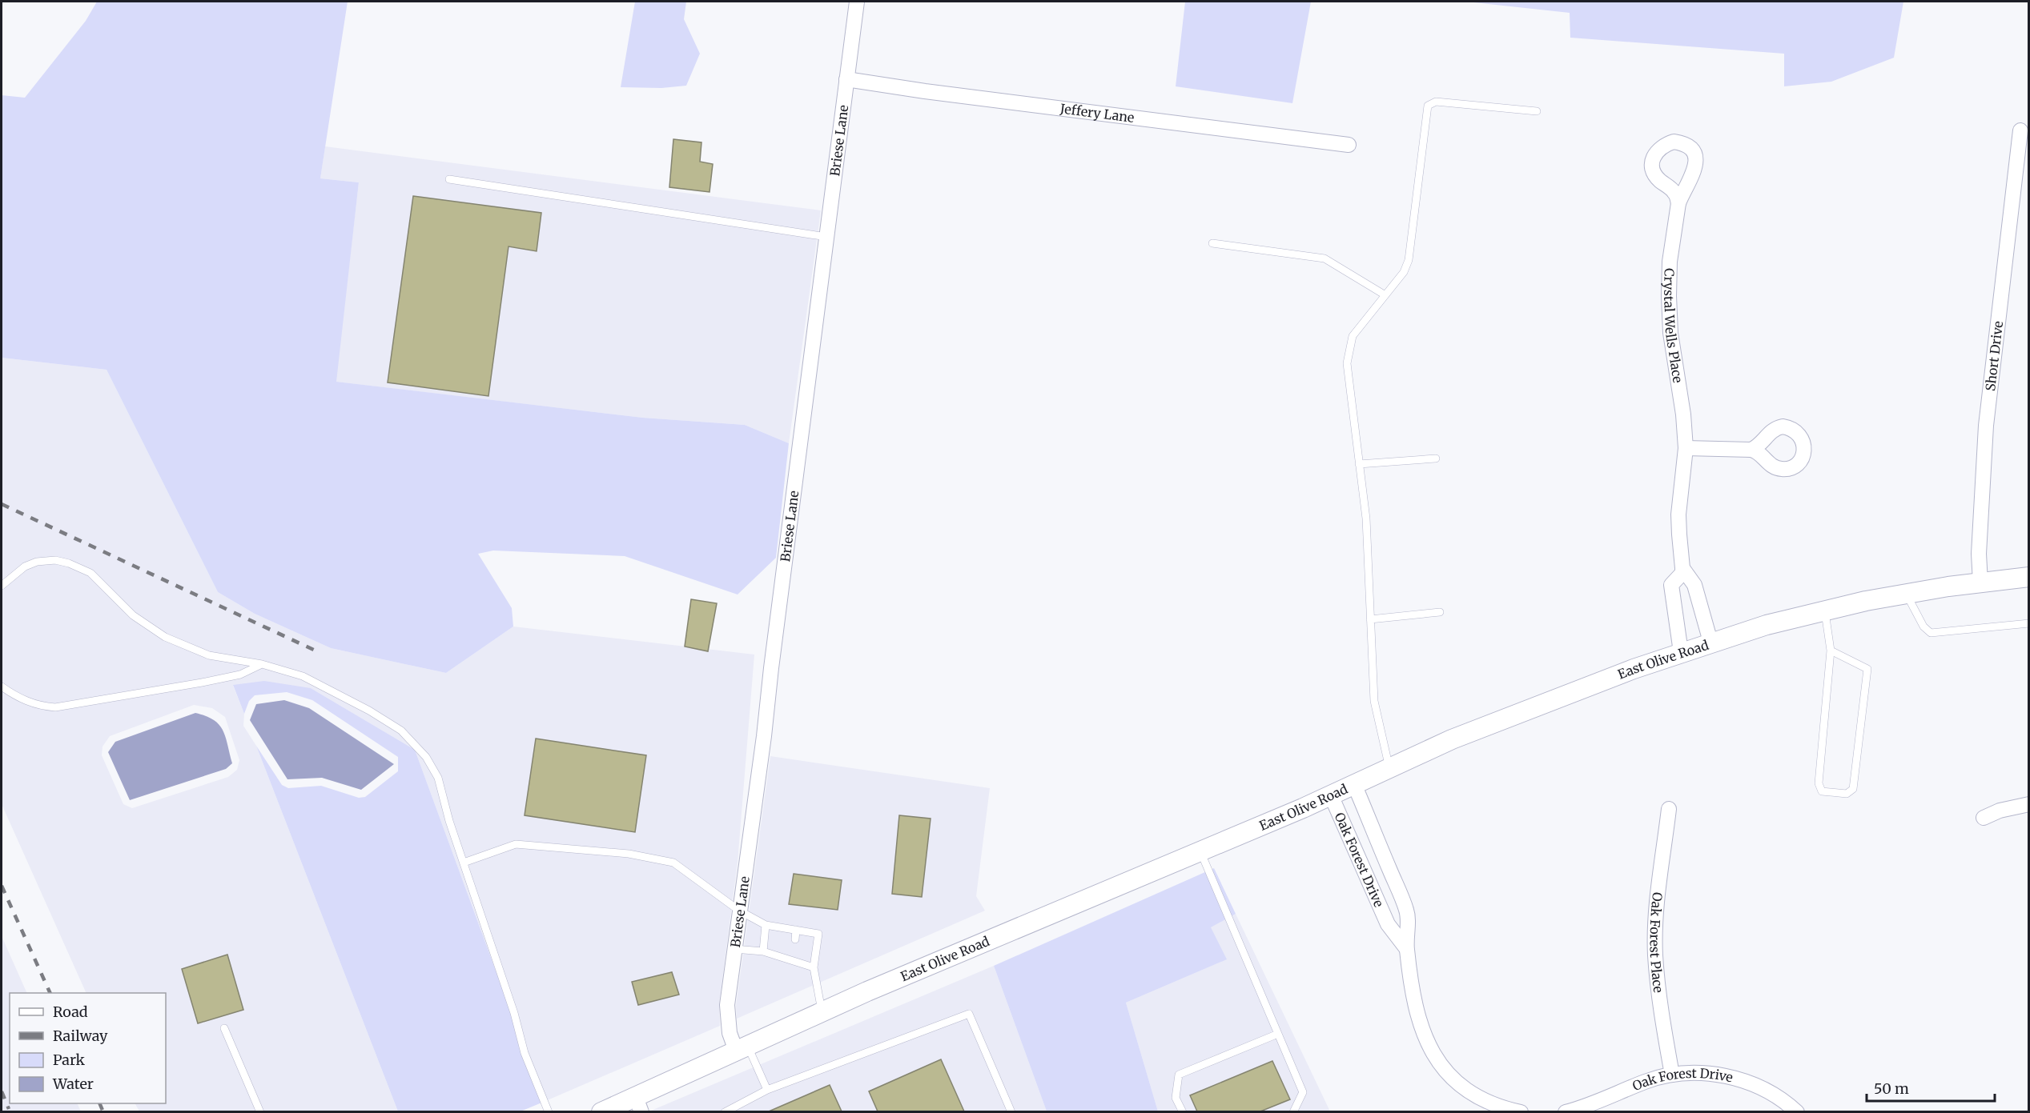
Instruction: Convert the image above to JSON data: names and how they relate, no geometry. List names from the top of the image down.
{
  "streets": {
    "street": [
      "Jeffery Lane",
      "Briese Lane",
      "Crystal Wells Place",
      "Short Drive",
      "East Olive Road",
      "Oak Forest Drive",
      "Oak Forest Place"
    ]
  },
  "crossings": [
    ["Jeffery Lane", "Briese Lane"],
    ["Briese Lane", "East Olive Road"],
    ["Crystal Wells Place", "East Olive Road"],
    ["Short Drive", "East Olive Road"],
    ["East Olive Road", "Oak Forest Drive"],
    ["Oak Forest Drive", "Oak Forest Place"]
  ],
  "legend": [
    "Road",
    "Railway",
    "Park",
    "Water"
  ],
  "scale_bar": "50 m"
}
